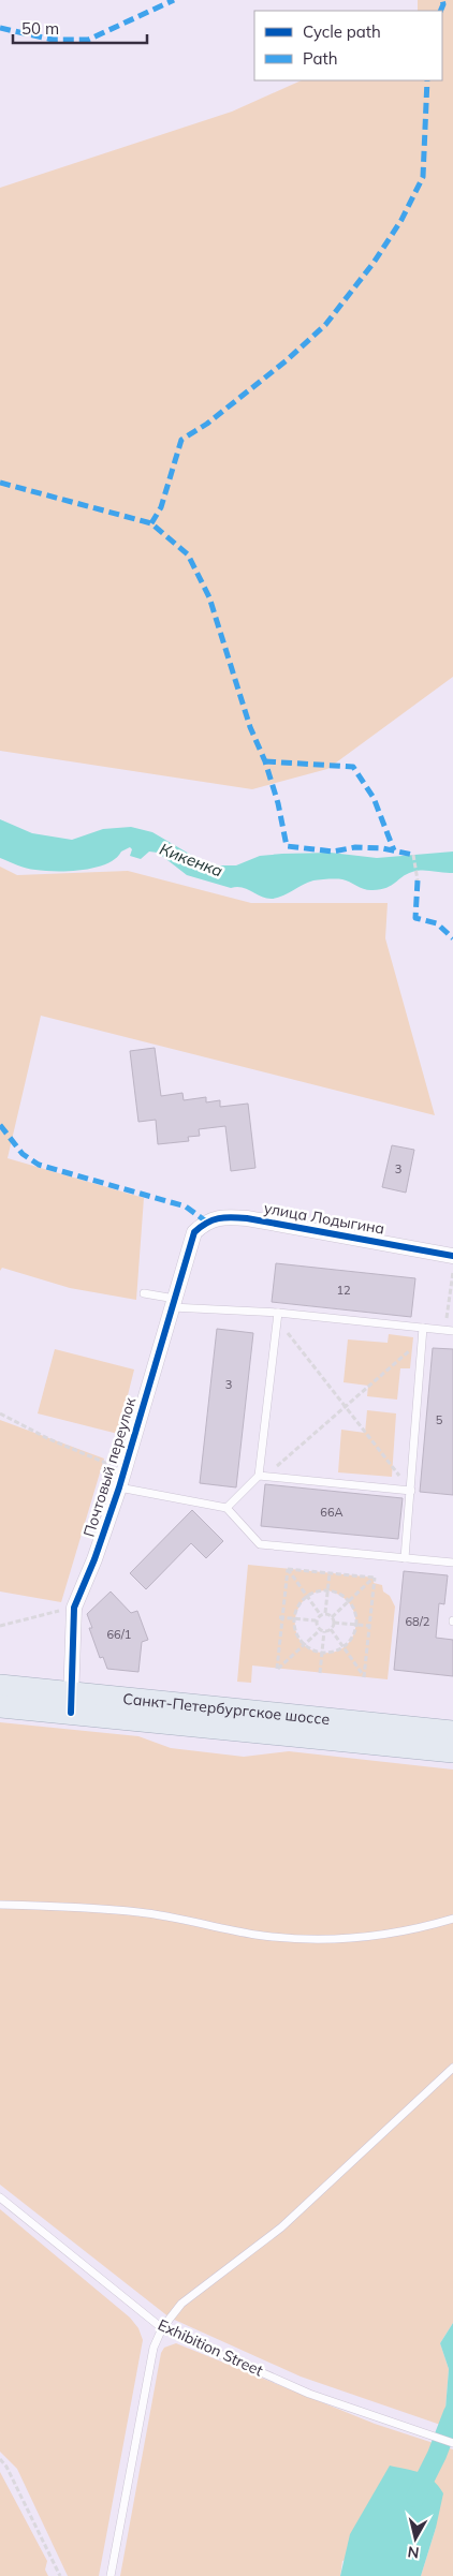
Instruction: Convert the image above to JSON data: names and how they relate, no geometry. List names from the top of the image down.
{
  "streets": {
    "main road": ["Санкт-Петербургское шоссе"],
    "street": ["улица Лодыгина", "Почтовый переулок"],
    "lane": ["Exhibition Street"]
  },
  "crossings": [
    ["улица Лодыгина", "Почтовый переулок"],
    ["Почтовый переулок", "Санкт-Петербургское шоссе"]
  ],
  "water": ["Кикенка"],
  "house_numbers": [
    "3",
    "12",
    "3",
    "5",
    "66А",
    "68/2",
    "66/1"
  ],
  "legend": ["Cycle path", "Path"],
  "scale_bar": "50 m",
  "north": "bottom"
}
